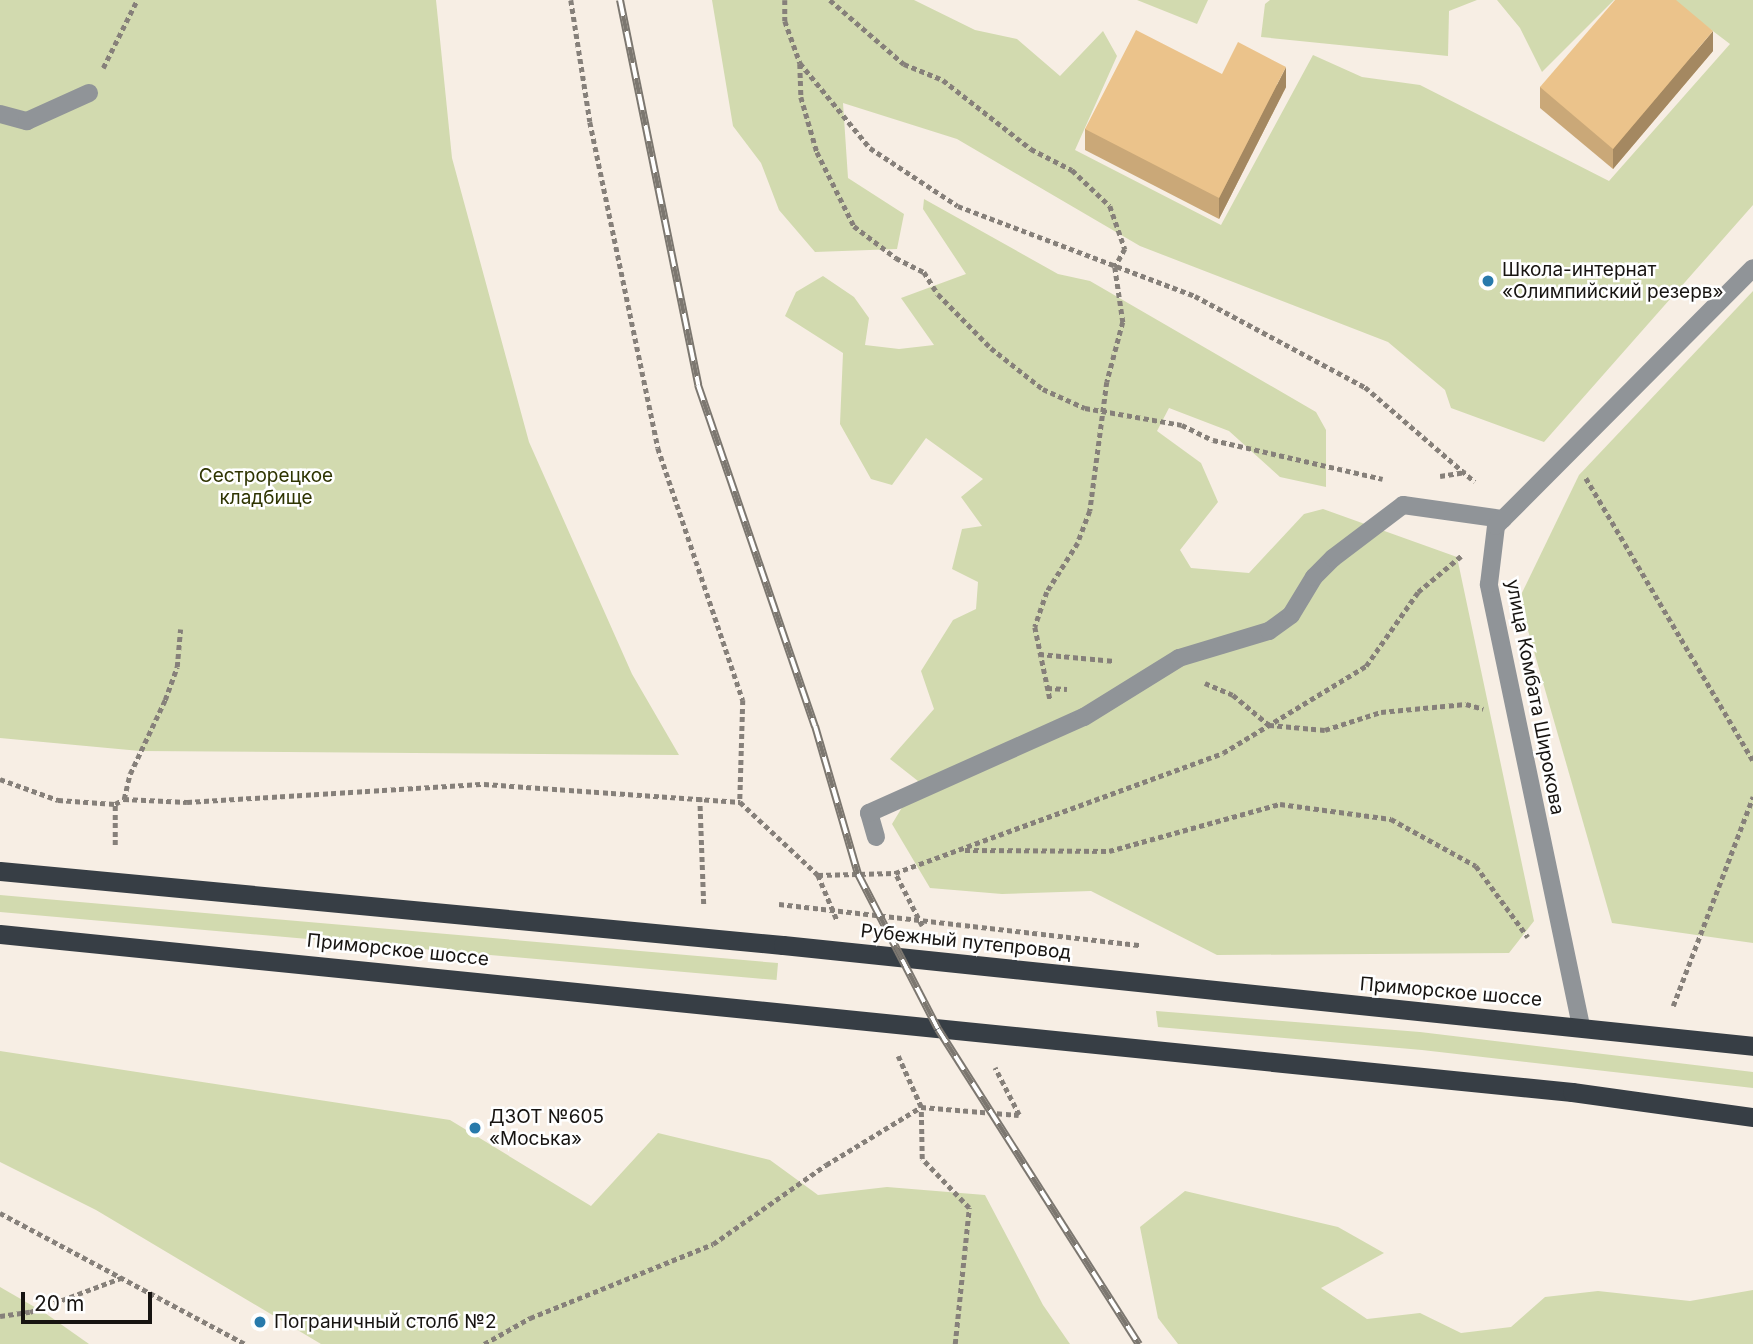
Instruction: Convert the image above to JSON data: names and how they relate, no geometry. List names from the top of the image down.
{
  "streets": {
    "highway": ["Рубежный путепровод", "Приморское шоссе"],
    "street": ["улица Комбата Широкова"]
  },
  "crossings": [
    ["улица Комбата Широкова", "Приморское шоссе"],
    ["Рубежный путепровод", "Приморское шоссе"]
  ],
  "parks": ["Сестрорецкое кладбище"],
  "places": ["Школа-интернат «Олимпийский резерв»", "ДЗОТ №605 «Моська»", "Пограничный столб №2"],
  "scale_bar": "20 m"
}
